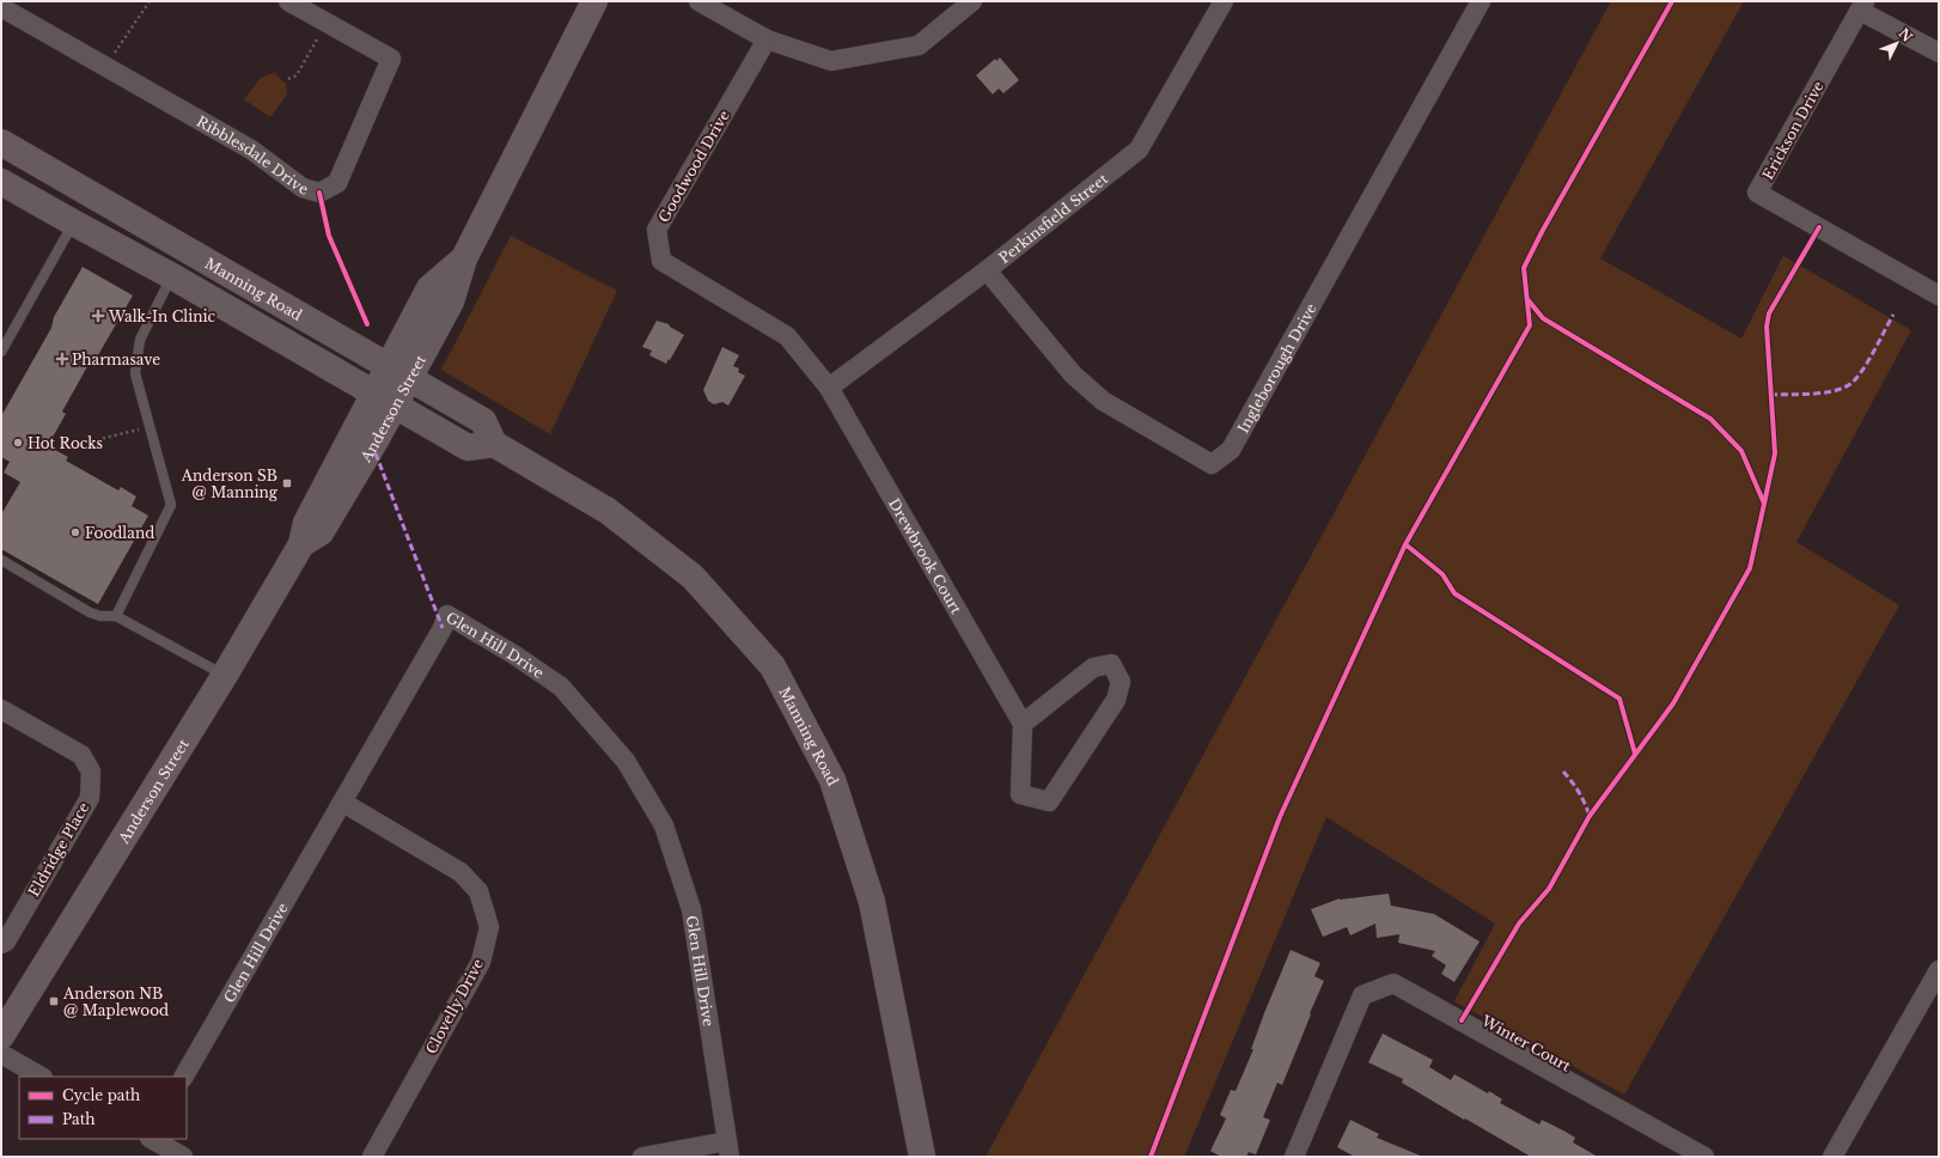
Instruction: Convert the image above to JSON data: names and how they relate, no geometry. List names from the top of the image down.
{
  "streets": {
    "main road": ["Manning Road", "Anderson Street"],
    "street": [
      "Erickson Drive",
      "Ribblesdale Drive",
      "Goodwood Drive",
      "Perkinsfield Street",
      "Ingleborough Drive",
      "Drewbrook Court",
      "Glen Hill Drive",
      "Eldridge Place",
      "Clovelly Drive",
      "Winter Court"
    ]
  },
  "crossings": [
    ["Goodwood Drive", "Perkinsfield Street"],
    ["Goodwood Drive", "Drewbrook Court"],
    ["Perkinsfield Street", "Ingleborough Drive"],
    ["Perkinsfield Street", "Drewbrook Court"],
    ["Manning Road", "Anderson Street"],
    ["Glen Hill Drive", "Clovelly Drive"]
  ],
  "places": {
    "health": ["Walk-In Clinic", "Pharmasave"],
    "other": ["Hot Rocks", "Foodland"],
    "transit": ["Anderson SB @ Manning", "Anderson NB @ Maplewood"]
  },
  "legend": ["Cycle path", "Path"],
  "north": "top right"
}
